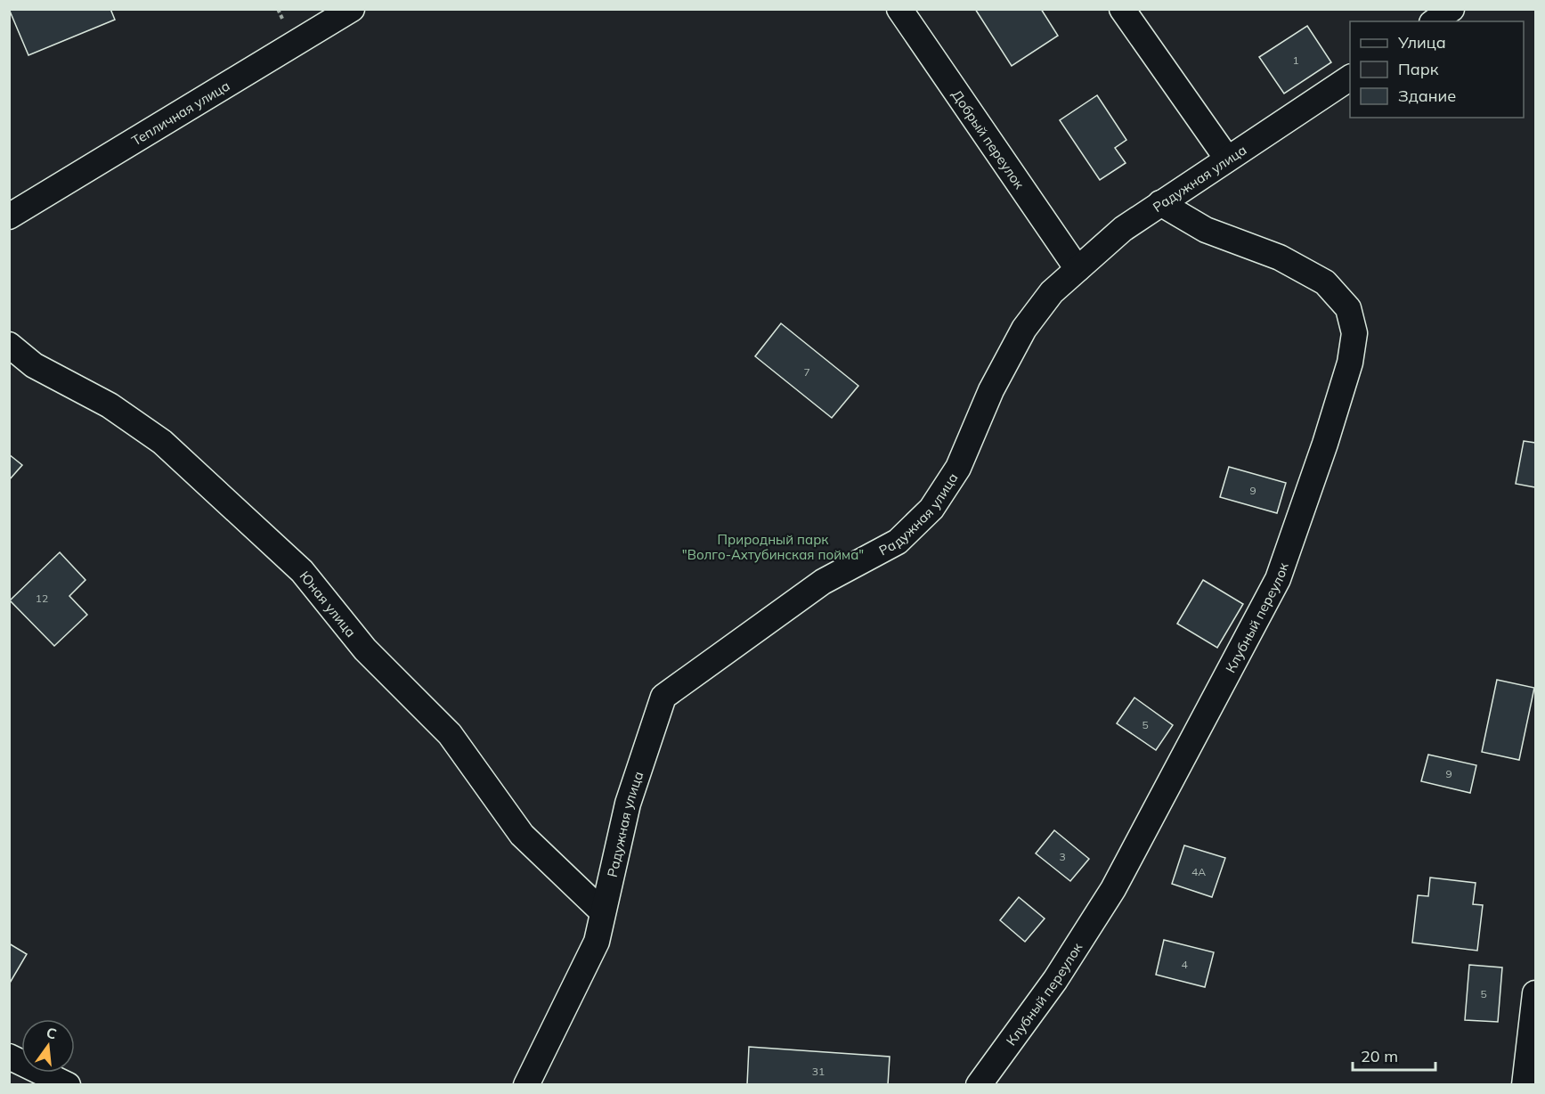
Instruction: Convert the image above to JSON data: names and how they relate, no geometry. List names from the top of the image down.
{
  "streets": {
    "street": [
      "Тепличная улица",
      "Добрый переулок",
      "Радужная улица",
      "Юная улица",
      "Клубный переулок"
    ]
  },
  "crossings": [
    ["Добрый переулок", "Радужная улица"],
    ["Радужная улица", "Юная улица"],
    ["Радужная улица", "Клубный переулок"]
  ],
  "parks": ["Природный парк \"Волго-Ахтубинская пойма\""],
  "house_numbers": [
    "1",
    "7",
    "9",
    "12",
    "5",
    "9",
    "3",
    "4А",
    "4",
    "5",
    "31"
  ],
  "legend": ["Улица", "Парк", "Здание"],
  "scale_bar": "20 m",
  "north": "top"
}
